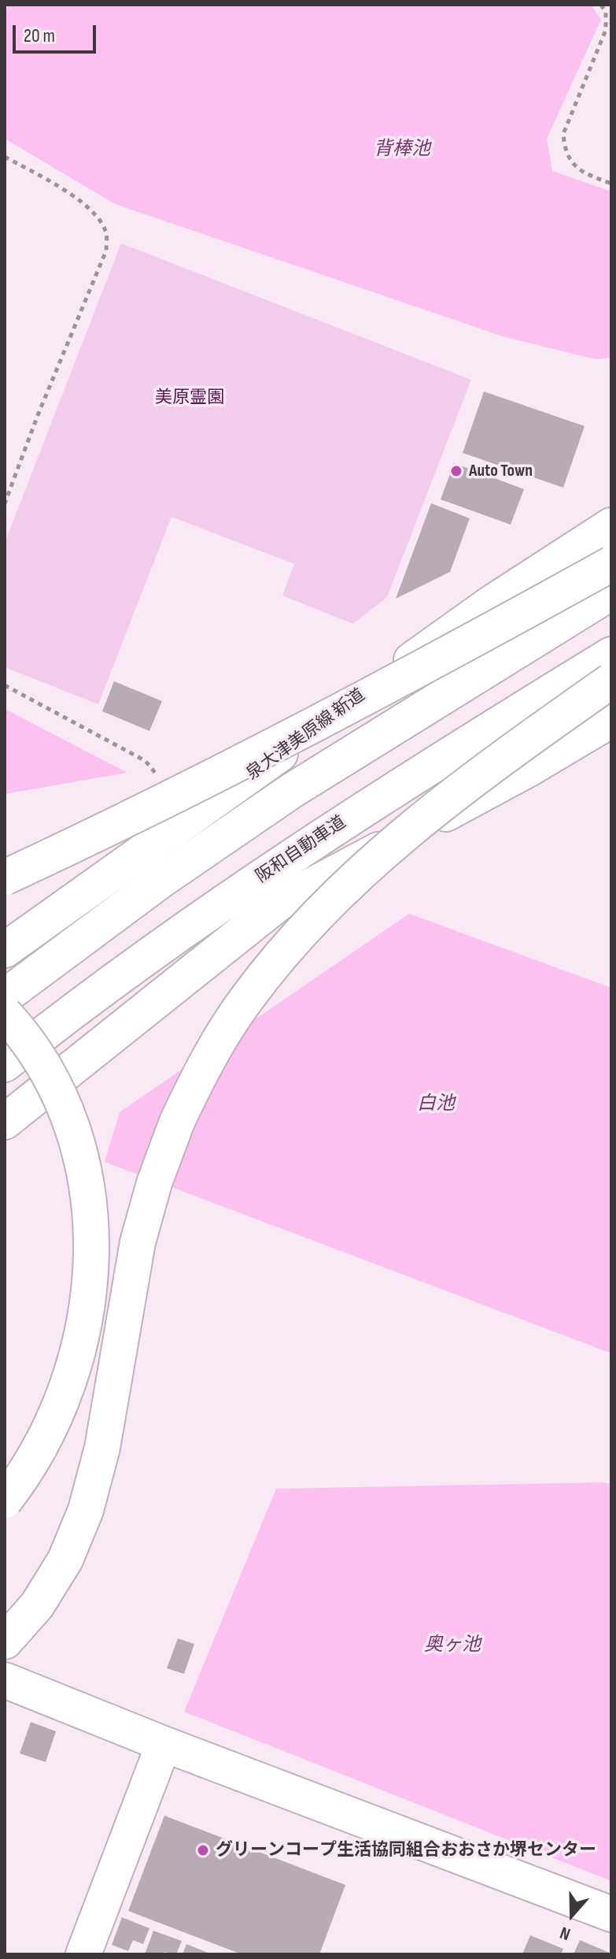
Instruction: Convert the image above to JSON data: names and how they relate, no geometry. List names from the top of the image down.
{
  "streets": {
    "main road": ["泉大津美原線 新道", "阪和自動車道"]
  },
  "water": ["背棒池", "白池", "奥ヶ池"],
  "parks": ["美原霊園"],
  "places": ["Auto Town", "グリーンコープ生活協同組合おおさか堺センター"],
  "scale_bar": "20 m",
  "north": "bottom"
}
